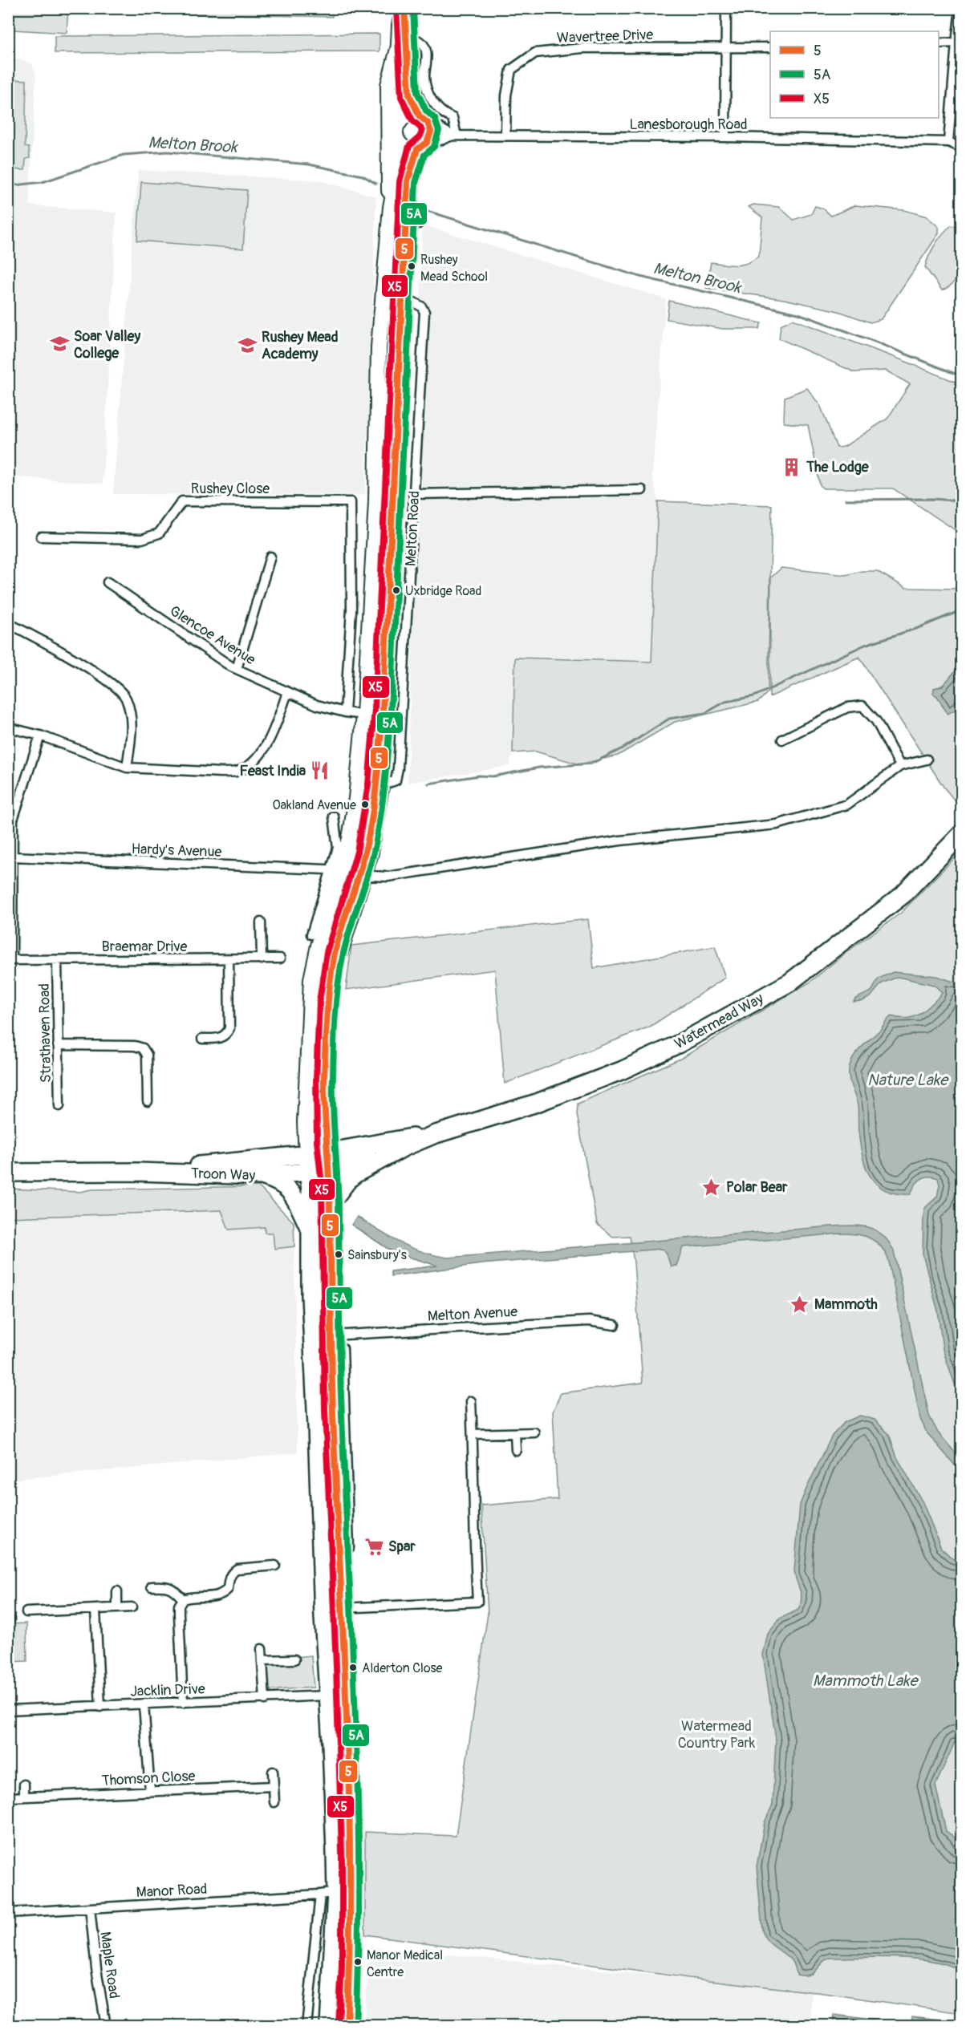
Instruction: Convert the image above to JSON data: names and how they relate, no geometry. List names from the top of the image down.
{
  "streets": {
    "highway": ["Melton Road", "Watermead Way", "Troon Way"],
    "street": [
      "Wavertree Drive",
      "Lanesborough Road",
      "Rushey Close",
      "Glencoe Avenue",
      "Hardy's Avenue",
      "Braemar Drive",
      "Strathaven Road",
      "Melton Avenue",
      "Jacklin Drive",
      "Thomson Close",
      "Manor Road",
      "Maple Road"
    ]
  },
  "crossings": [
    ["Wavertree Drive", "Lanesborough Road"],
    ["Lanesborough Road", "Melton Road"],
    ["Rushey Close", "Glencoe Avenue"],
    ["Melton Road", "Watermead Way"],
    ["Melton Road", "Melton Avenue"],
    ["Braemar Drive", "Strathaven Road"],
    ["Watermead Way", "Troon Way"],
    ["Manor Road", "Maple Road"]
  ],
  "water": ["Melton Brook", "Nature Lake", "Mammoth Lake"],
  "parks": ["Watermead Country Park"],
  "places": {
    "other": [
      "Rushey Mead School",
      "Uxbridge Road",
      "Oakland Avenue",
      "Sainsbury's",
      "Alderton Close",
      "Manor Medical Centre"
    ],
    "school or university": ["Soar Valley College", "Rushey Mead Academy"],
    "building": ["The Lodge"],
    "restaurant": ["Feast India"],
    "place": ["Polar Bear", "Mammoth"],
    "supermarket": ["Spar"]
  },
  "lines": ["transit line 5", "transit line 5A", "transit line X5"],
  "legend": ["5", "5A", "X5"]
}
